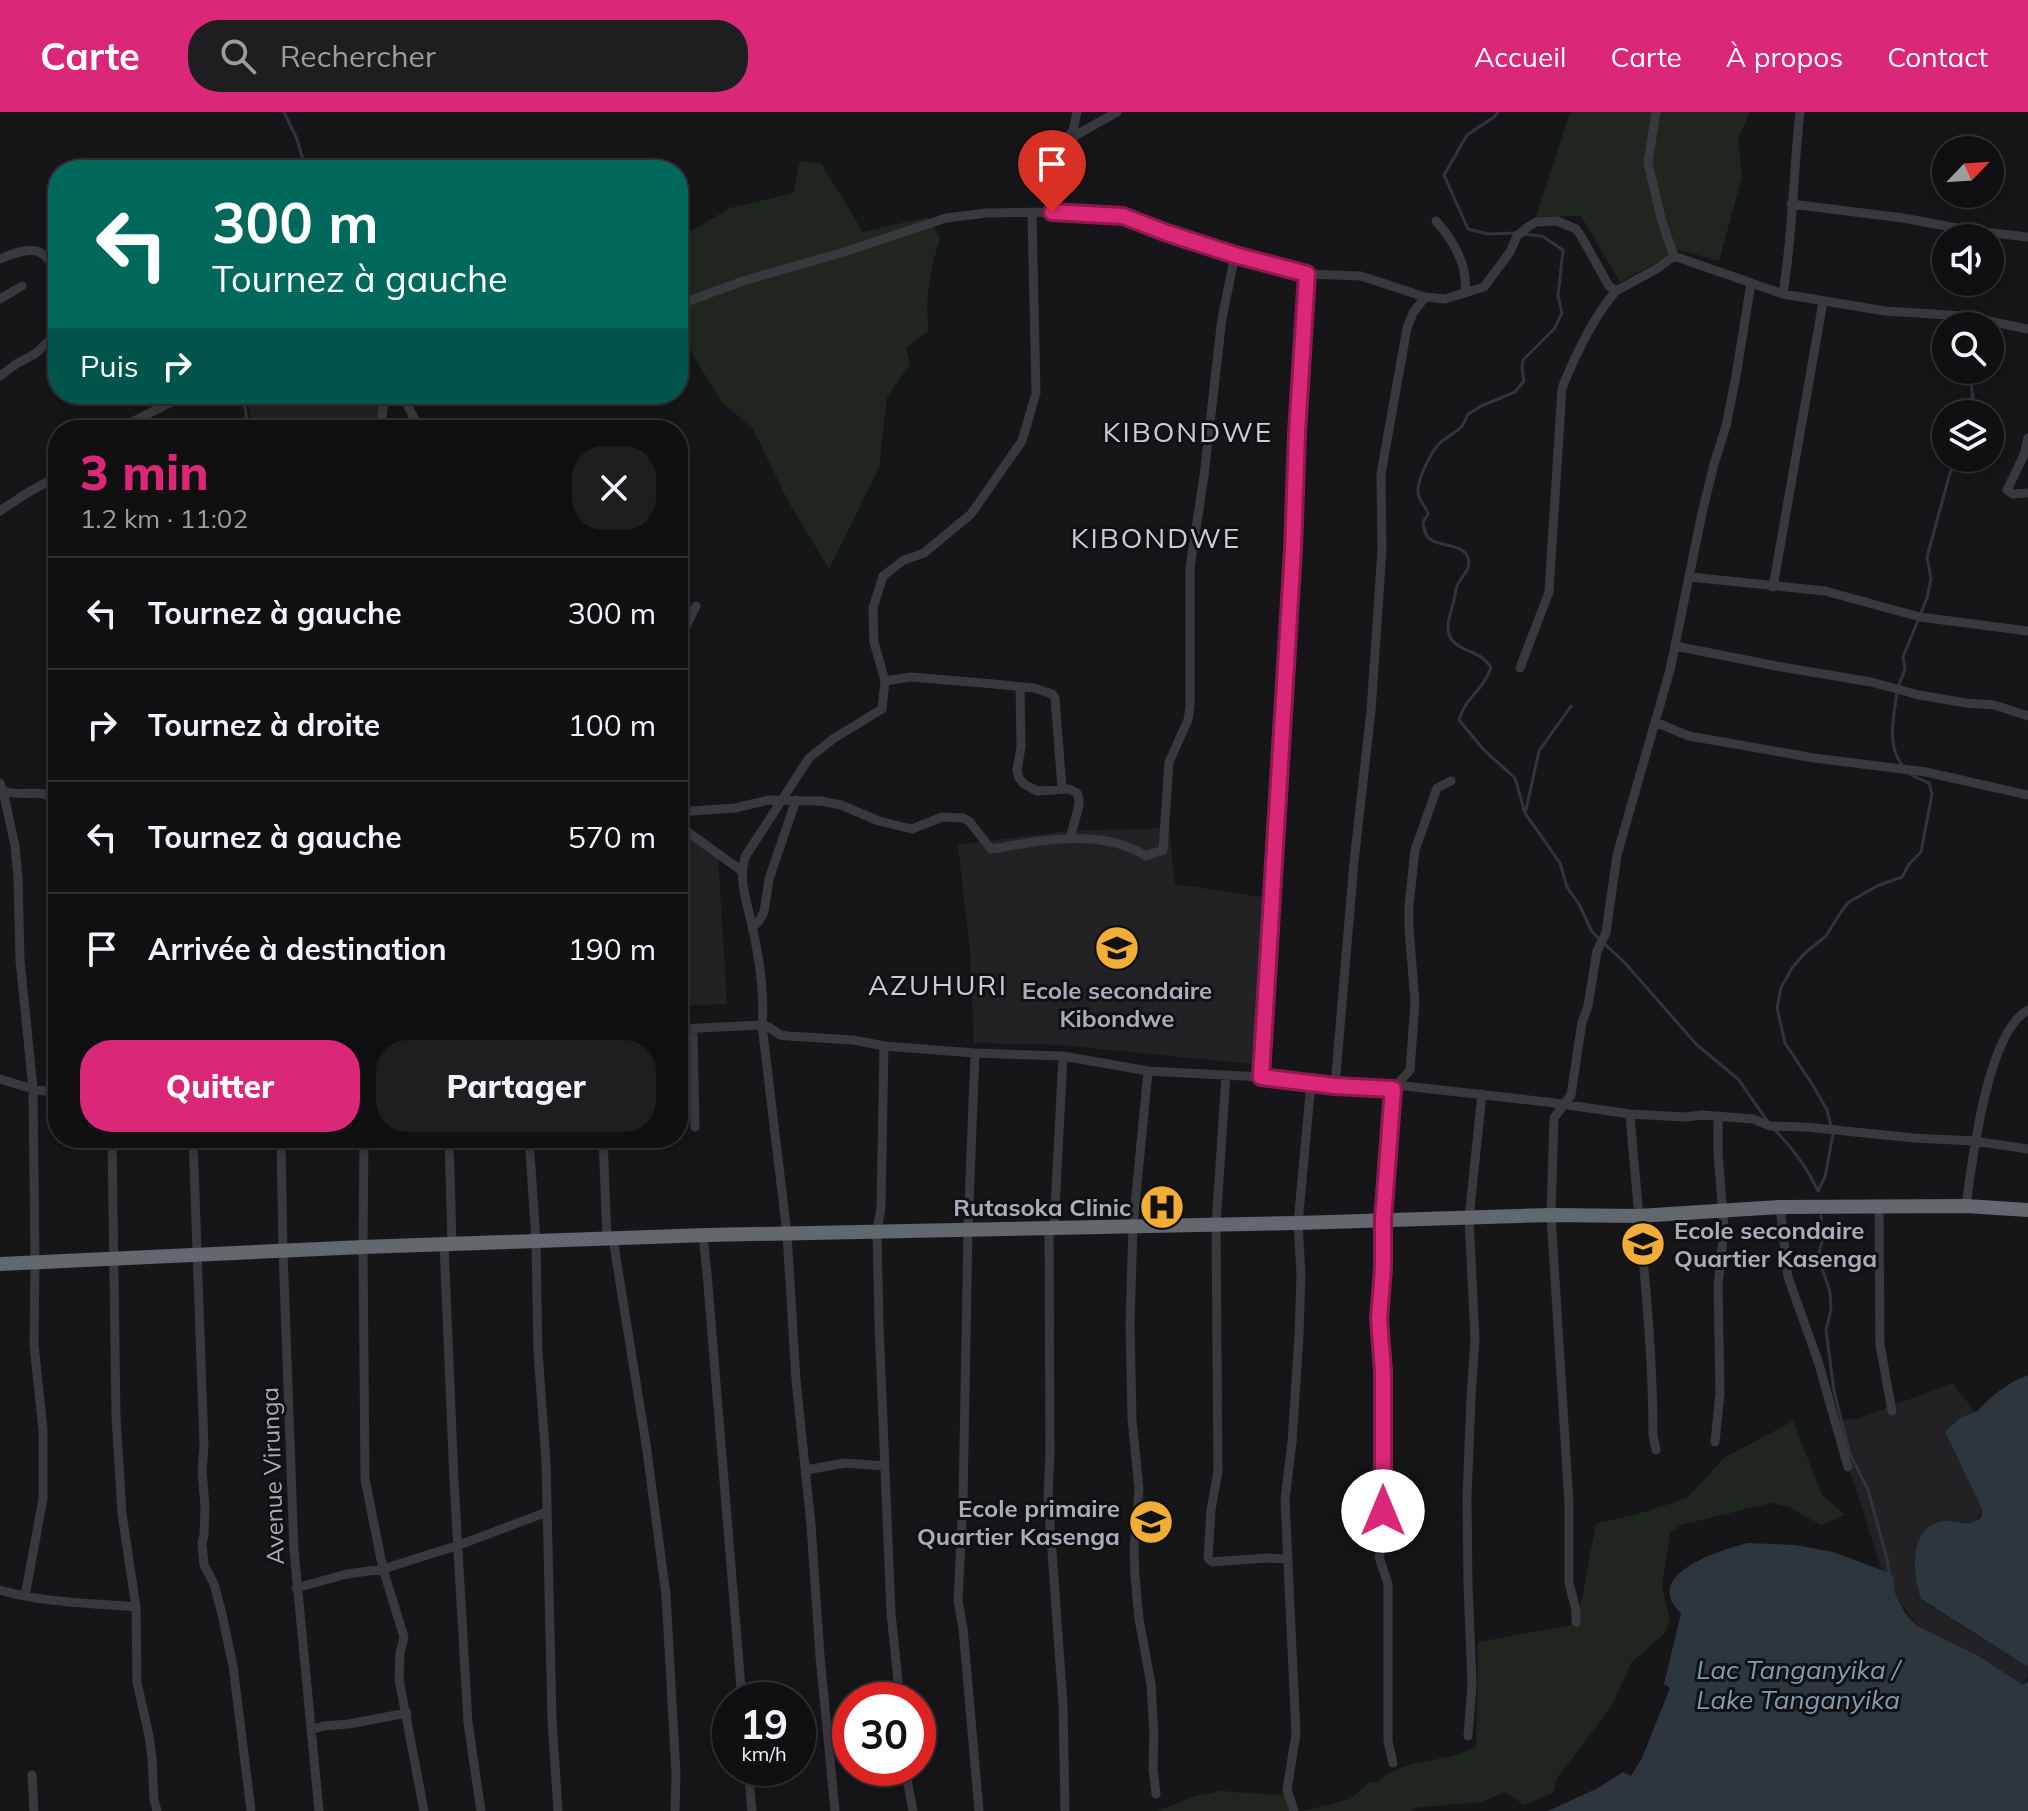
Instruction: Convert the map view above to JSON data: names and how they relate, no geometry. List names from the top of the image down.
{
  "streets": {
    "street": ["Avenue Virunga"]
  },
  "districts": ["KIBONDWE", "KIBONDWE", "AZUHURI"],
  "water": ["Lac Tanganyika / Lake Tanganyika"],
  "places": {
    "school or university": ["Ecole secondaire Kibondwe", "Ecole secondaire Quartier Kasenga", "Ecole primaire Quartier Kasenga"],
    "hospital": ["Rutasoka Clinic"]
  },
  "north": "top right",
  "page": {
    "header": "Carte",
    "search": "Rechercher",
    "nav": [
      "Accueil",
      "Carte",
      "À propos",
      "Contact"
    ],
    "turn": ["300 m", "Tournez à gauche"],
    "then": "Puis",
    "heading": ["3 min", "1.2 km · 11:02"],
    "list": [
      {
        "name": "Tournez à gauche",
        "value": "300 m"
      },
      {
        "name": "Tournez à droite",
        "value": "100 m"
      },
      {
        "name": "Tournez à gauche",
        "value": "570 m"
      },
      {
        "name": "Arrivée à destination",
        "value": "190 m"
      }
    ],
    "buttons": ["Quitter", "Partager"],
    "speed": "19 km/h",
    "limit": "30"
  }
}
